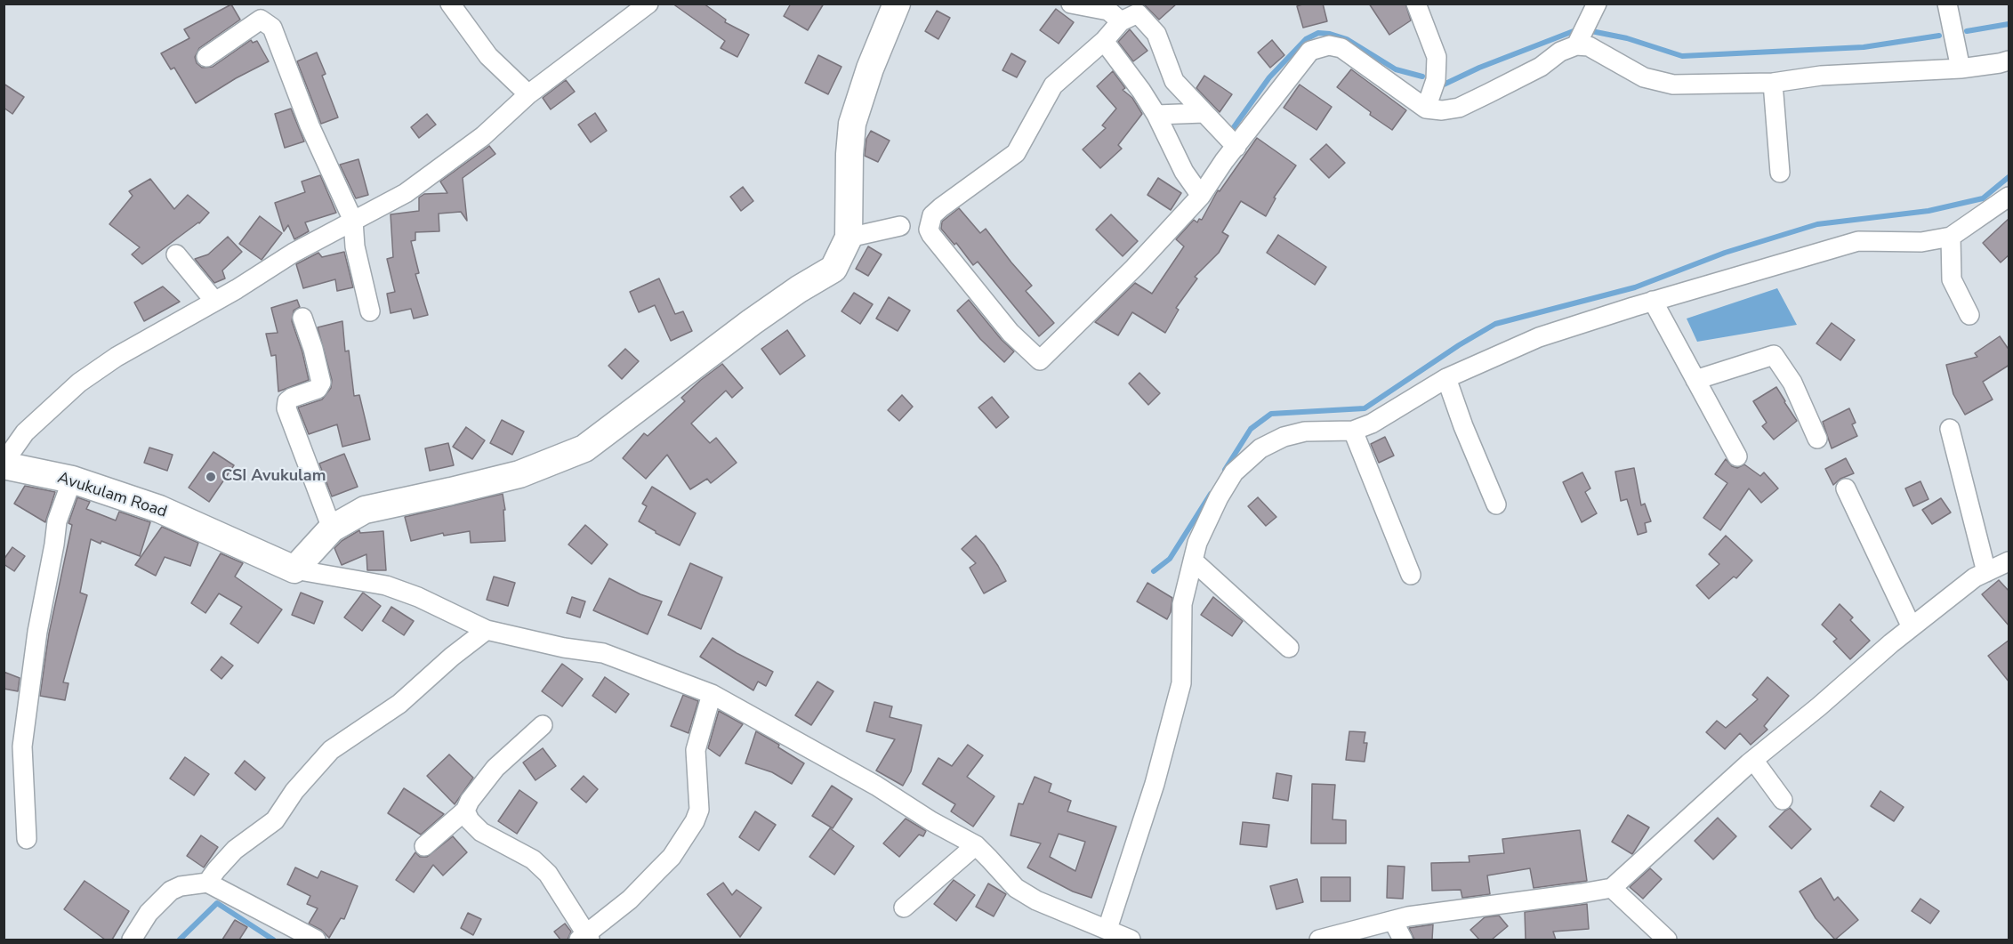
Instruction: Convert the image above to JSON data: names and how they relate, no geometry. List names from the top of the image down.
{
  "streets": {
    "main road": ["Avukulam Road"]
  },
  "places": ["CSI Avukulam"]
}
